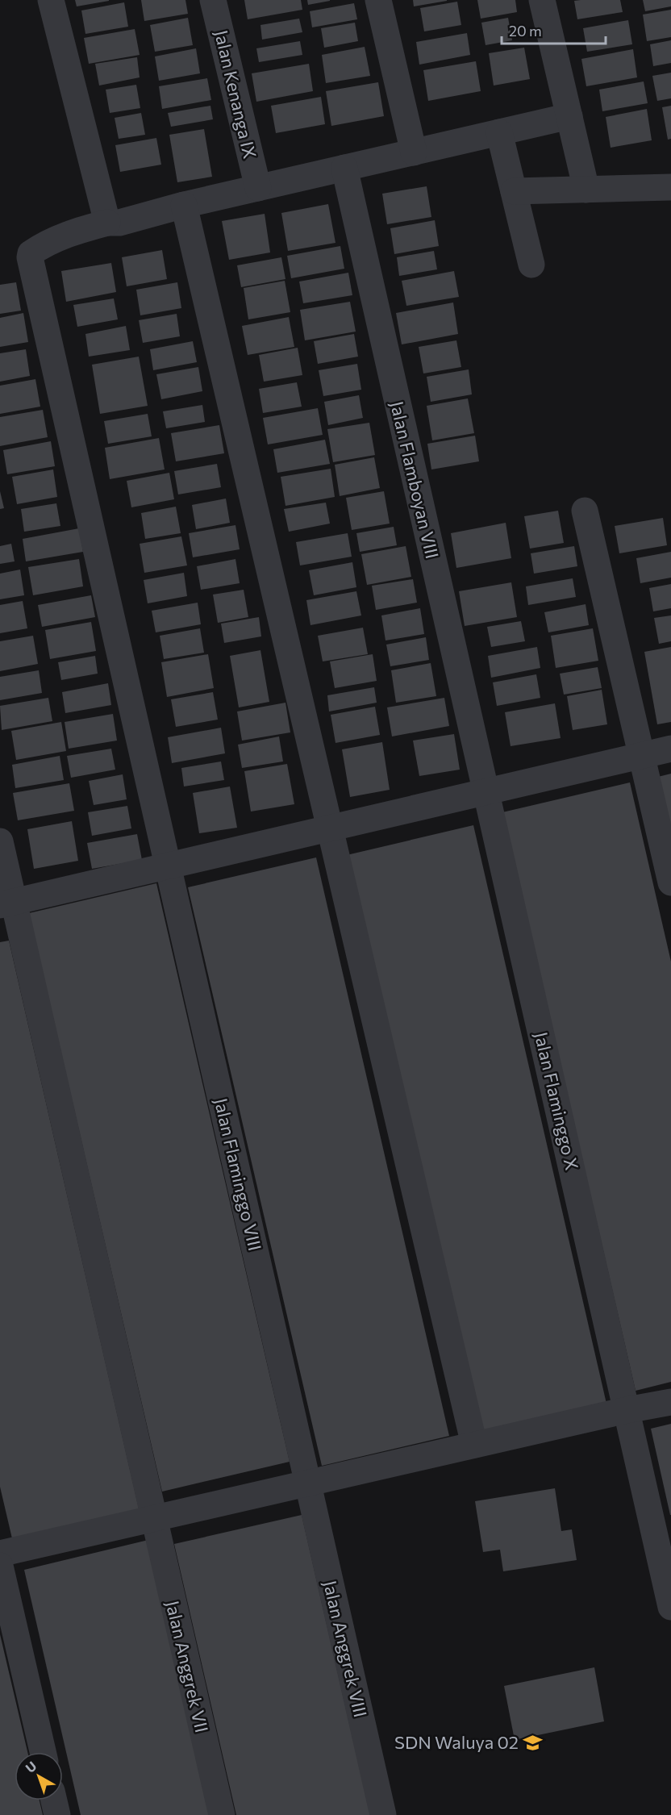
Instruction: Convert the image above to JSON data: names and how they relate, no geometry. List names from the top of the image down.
{
  "streets": {
    "street": [
      "Jalan Kenanga IX",
      "Jalan Flamboyan VIII",
      "Jalan Flaminggo X",
      "Jalan Flaminggo VIII",
      "Jalan Anggrek VIII",
      "Jalan Anggrek VII"
    ]
  },
  "crossings": [
    ["Jalan Flamboyan VIII", "Jalan Flaminggo X"],
    ["Jalan Flaminggo VIII", "Jalan Anggrek VIII"]
  ],
  "places": {
    "school or university": ["SDN Waluya 02"]
  },
  "scale_bar": "20 m",
  "north": "top left"
}
